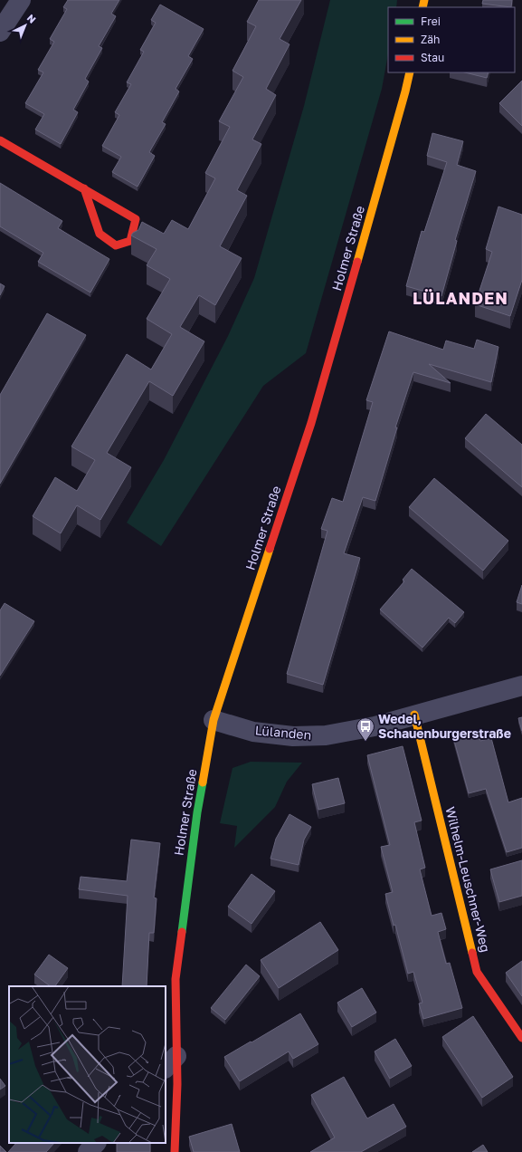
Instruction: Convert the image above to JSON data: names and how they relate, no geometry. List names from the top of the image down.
{
  "streets": {
    "main road": ["Holmer Straße", "Wilhelm-Leuschner-Weg"],
    "street": ["Lülanden"]
  },
  "crossings": [
    ["Holmer Straße", "Lülanden"],
    ["Lülanden", "Wilhelm-Leuschner-Weg"]
  ],
  "districts": ["LÜLANDEN"],
  "places": {
    "bus stop": ["Wedel, Schauenburgerstraße"]
  },
  "legend": ["Frei", "Zäh", "Stau"],
  "north": "top right"
}
